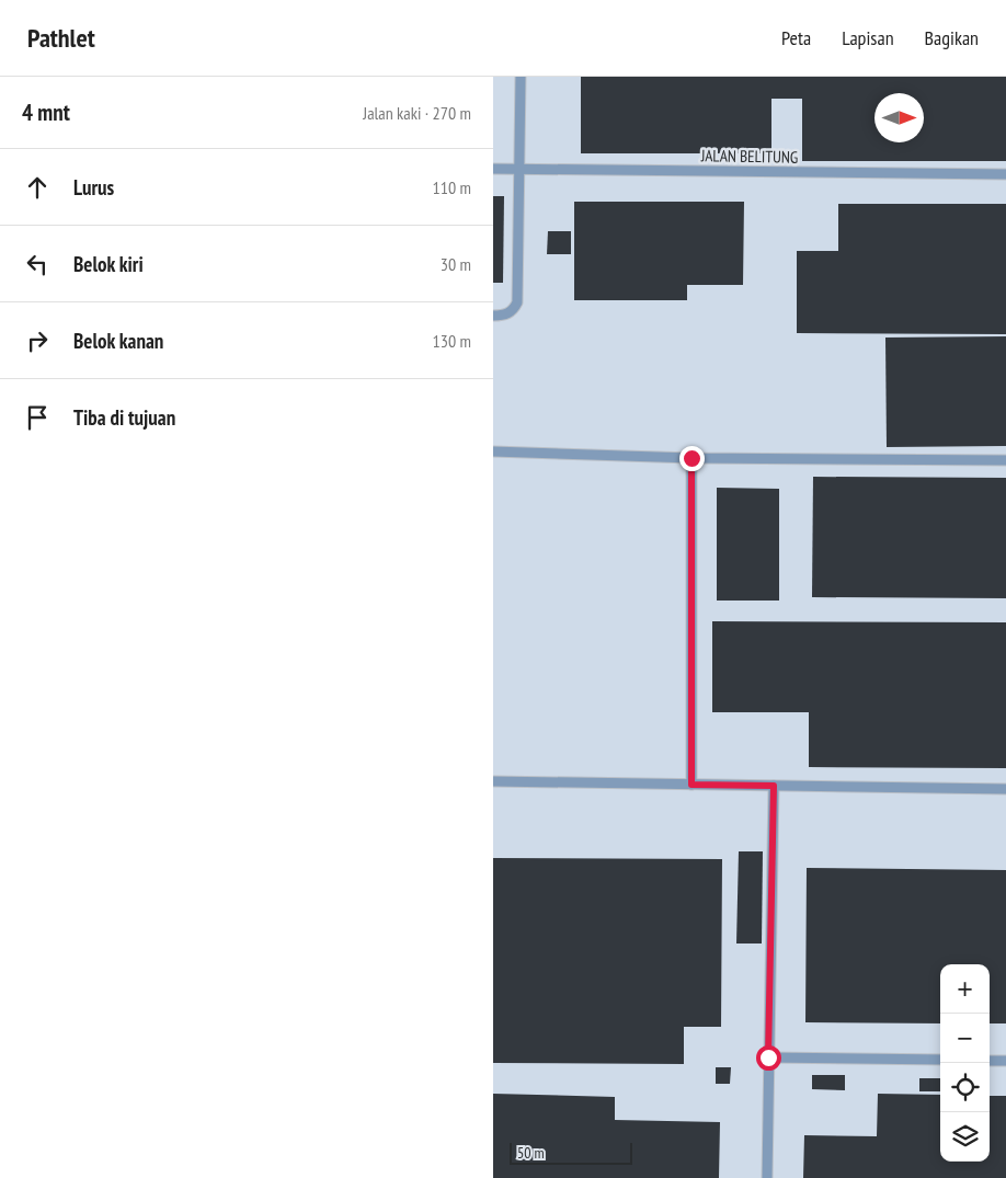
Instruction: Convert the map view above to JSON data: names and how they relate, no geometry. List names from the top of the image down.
{
  "streets": {
    "lane": ["JALAN BELITUNG"]
  },
  "scale_bar": "50 m",
  "north": "right",
  "page": {
    "header": "Pathlet",
    "nav": ["Peta", "Lapisan", "Bagikan"],
    "heading": ["4 mnt", "Jalan kaki · 270 m"],
    "list": [
      ["Lurus", "110 m"],
      ["Belok kiri", "30 m"],
      ["Belok kanan", "130 m"],
      "Tiba di tujuan"
    ],
    "map_buttons": ["+", "−"],
    "scale": "50 m"
  }
}
